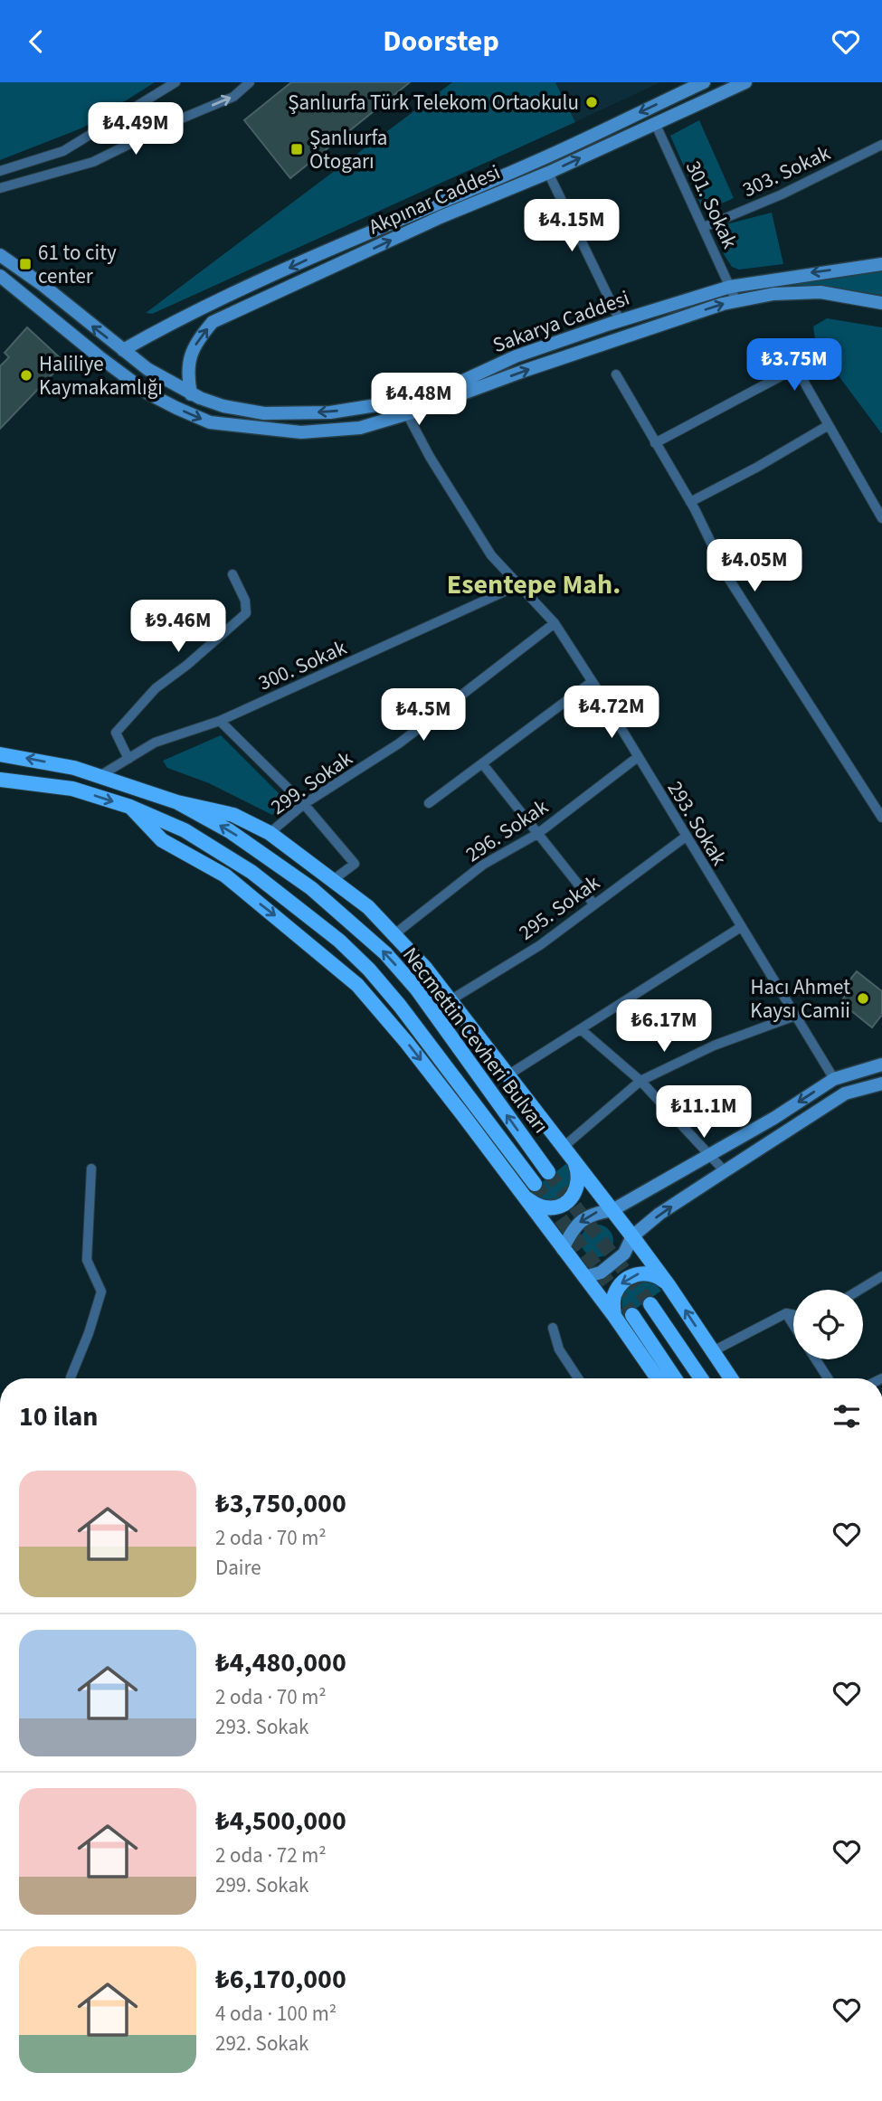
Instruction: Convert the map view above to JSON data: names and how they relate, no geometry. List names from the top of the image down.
{
  "streets": {
    "main road": ["Akpınar Caddesi", "Sakarya Caddesi", "Necmettin Cevheri Bulvarı"],
    "street": [
      "303. Sokak",
      "301. Sokak",
      "300. Sokak",
      "299. Sokak",
      "293. Sokak",
      "296. Sokak",
      "295. Sokak"
    ]
  },
  "crossings": [
    ["303. Sokak", "301. Sokak"],
    ["Akpınar Caddesi", "301. Sokak"],
    ["Akpınar Caddesi", "Sakarya Caddesi"],
    ["301. Sokak", "Sakarya Caddesi"],
    ["Sakarya Caddesi", "293. Sokak"],
    ["300. Sokak", "293. Sokak"],
    ["300. Sokak", "Necmettin Cevheri Bulvarı"],
    ["299. Sokak", "293. Sokak"],
    ["293. Sokak", "296. Sokak"],
    ["293. Sokak", "295. Sokak"]
  ],
  "districts": ["Esentepe Mah."],
  "places": {
    "other": ["Şanlıurfa Türk Telekom Ortaokulu", "Haliliye Kaymakamlığı", "Hacı Ahmet Kaysı Camii"],
    "transit": ["Şanlıurfa Otogarı", "61 to city center"]
  },
  "page": {
    "header": "Doorstep",
    "price": [
      "₺4.49M",
      "₺4.15M",
      "₺3.75M",
      "₺4.48M",
      "₺4.05M",
      "₺9.46M",
      "₺4.72M",
      "₺4.5M",
      "₺6.17M",
      "₺11.1M"
    ],
    "heading": "10 ilan",
    "list": [
      {
        "name": "₺3,750,000",
        "note": "2 oda · 70 m² · Daire"
      },
      {
        "name": "₺4,480,000",
        "note": "2 oda · 70 m² · 293. Sokak"
      },
      {
        "name": "₺4,500,000",
        "note": "2 oda · 72 m² · 299. Sokak"
      },
      {
        "name": "₺6,170,000",
        "note": "4 oda · 100 m² · 292. Sokak"
      }
    ]
  }
}
